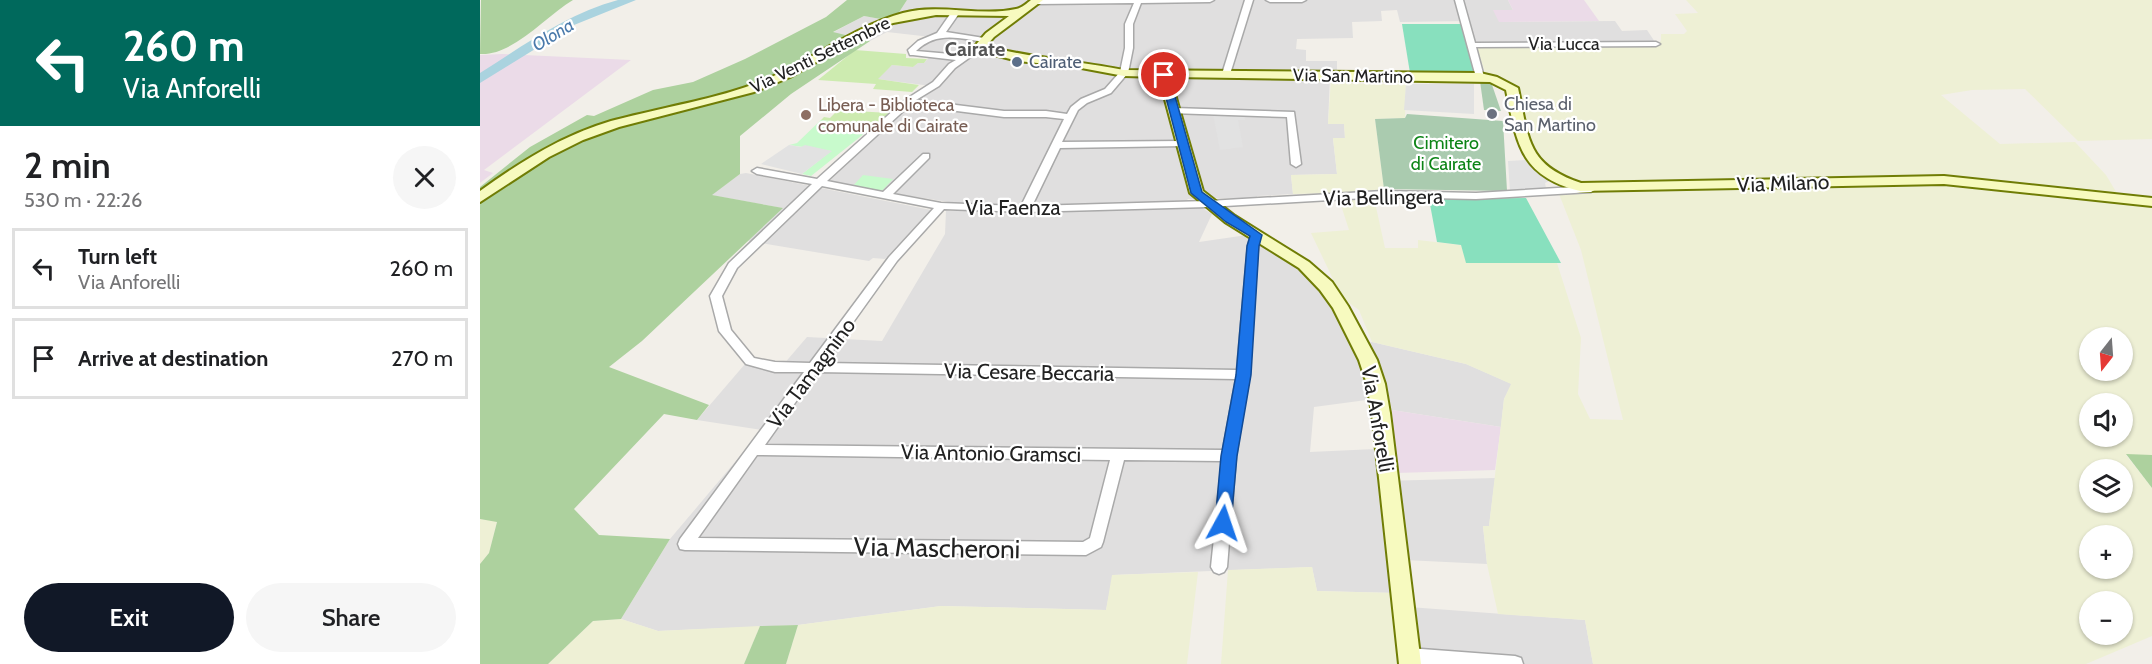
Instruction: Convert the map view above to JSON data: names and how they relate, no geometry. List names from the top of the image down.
{
  "streets": {
    "street": [
      "Via Lucca",
      "Via Venti Settembre",
      "Via San Martino",
      "Via Milano",
      "Via Bellingera",
      "Via Faenza",
      "Via Cesare Beccaria",
      "Via Tamagnino",
      "Via Anforelli",
      "Via Antonio Gramsci",
      "Via Mascheroni"
    ]
  },
  "crossings": [
    ["Via San Martino", "Via Milano"],
    ["Via San Martino", "Via Cesare Beccaria"],
    ["Via San Martino", "Via Anforelli"],
    ["Via Milano", "Via Bellingera"],
    ["Via Bellingera", "Via Faenza"],
    ["Via Bellingera", "Via Anforelli"],
    ["Via Faenza", "Via Cesare Beccaria"],
    ["Via Faenza", "Via Tamagnino"],
    ["Via Faenza", "Via Anforelli"],
    ["Via Cesare Beccaria", "Via Tamagnino"],
    ["Via Tamagnino", "Via Antonio Gramsci"],
    ["Via Tamagnino", "Via Mascheroni"],
    ["Via Antonio Gramsci", "Via Mascheroni"]
  ],
  "districts": ["Cairate"],
  "water": ["Olona"],
  "parks": ["Cimitero di Cairate"],
  "places": ["Cairate", "Chiesa di San Martino", "Libera - Biblioteca comunale di Cairate"],
  "north": "bottom",
  "page": {
    "turn": ["260 m", "Via Anforelli"],
    "heading": ["2 min", "530 m · 22:26"],
    "list": [
      {
        "name": "Turn left",
        "note": "Via Anforelli",
        "value": "260 m"
      },
      {
        "name": "Arrive at destination",
        "value": "270 m"
      }
    ],
    "map_buttons": ["+", "−"],
    "buttons": ["Exit", "Share"]
  }
}
